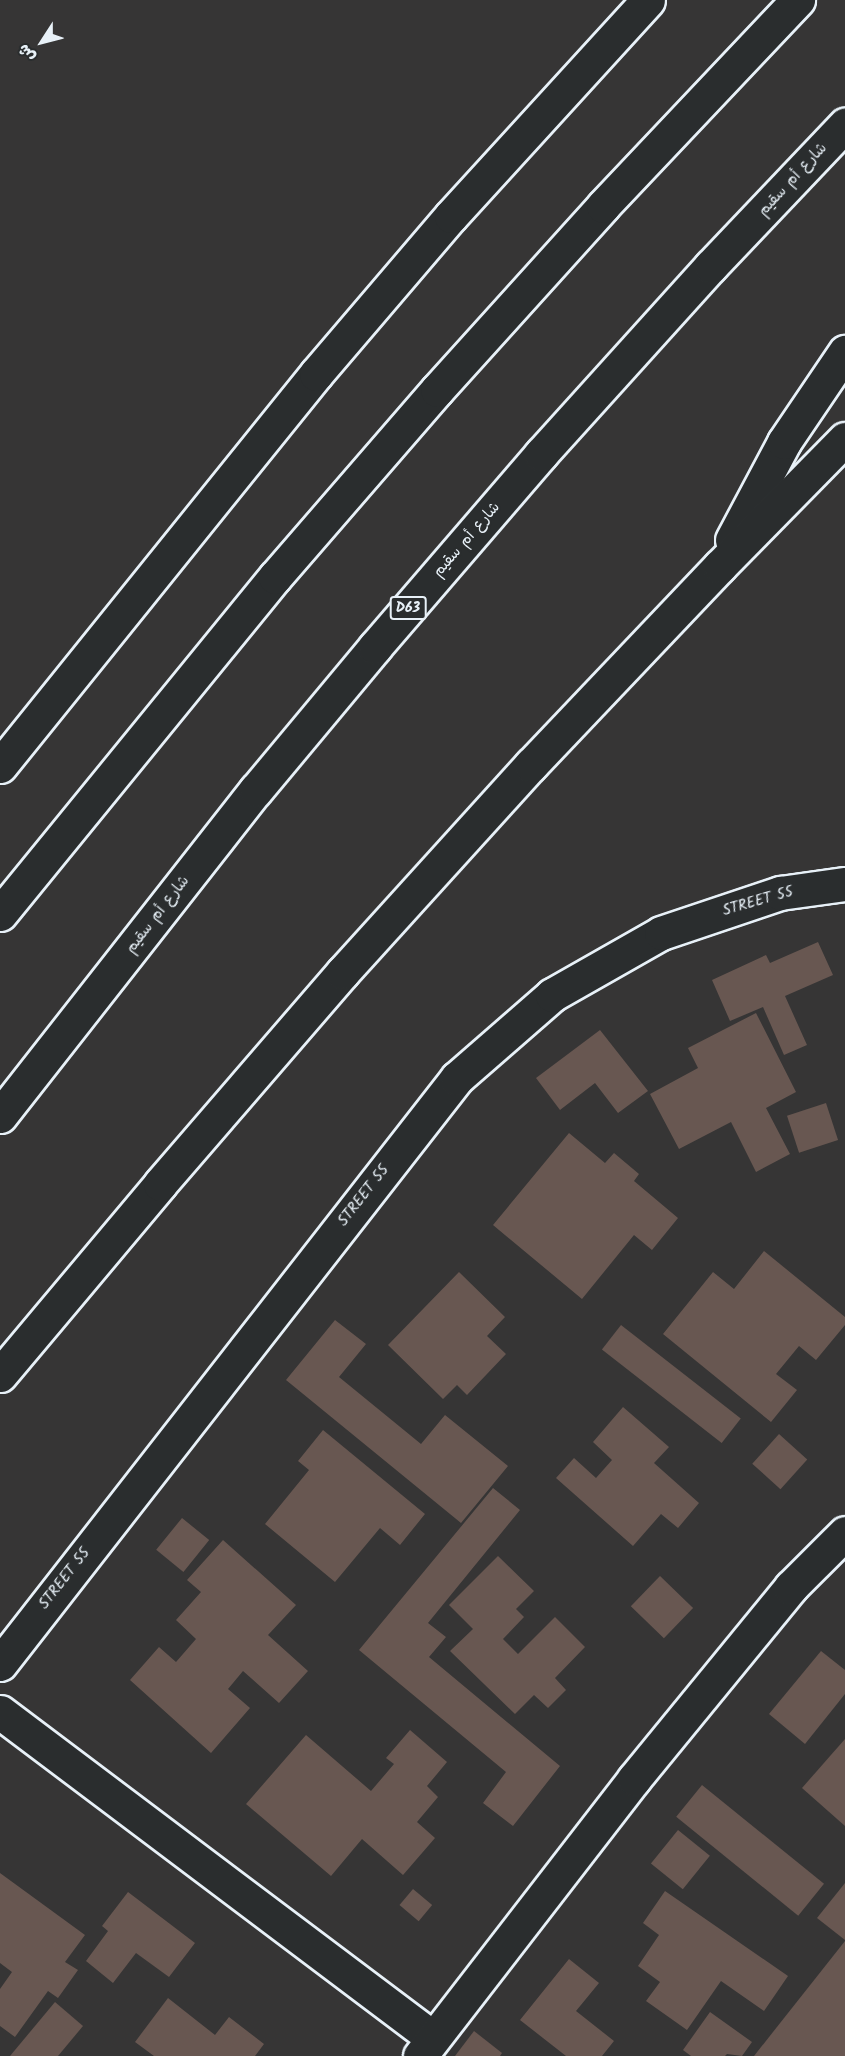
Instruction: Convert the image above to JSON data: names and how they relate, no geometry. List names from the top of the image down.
{
  "streets": {
    "main road": ["شارع أم سقيم", "D63", "STREET 55"]
  },
  "north": "bottom left"
}
